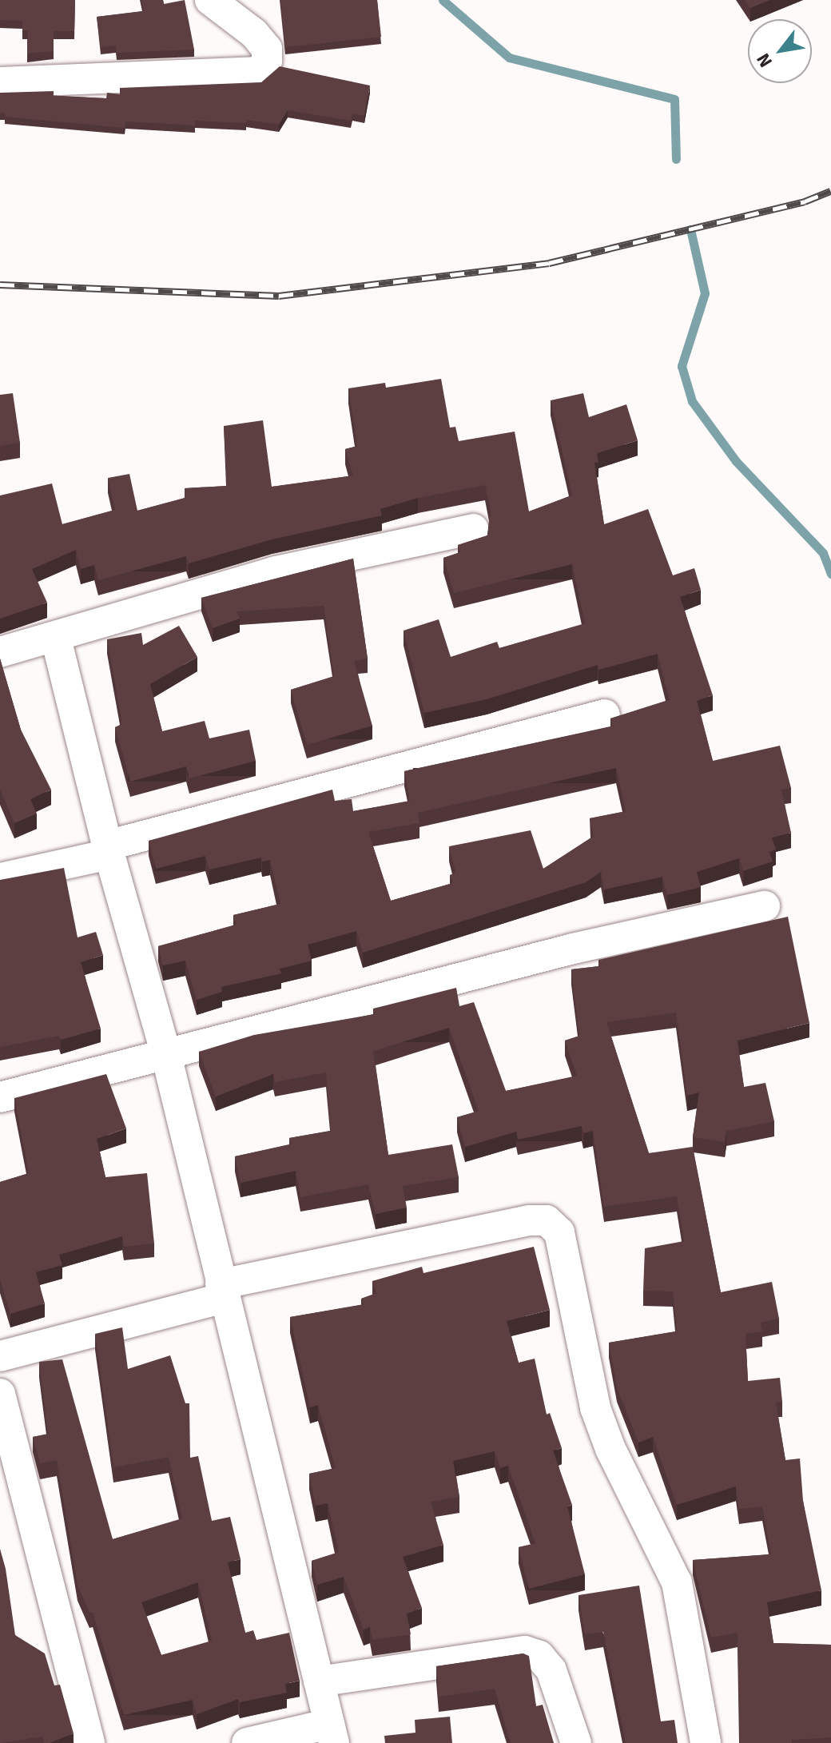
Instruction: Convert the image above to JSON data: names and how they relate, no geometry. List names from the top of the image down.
{
  "north": "bottom left"
}
